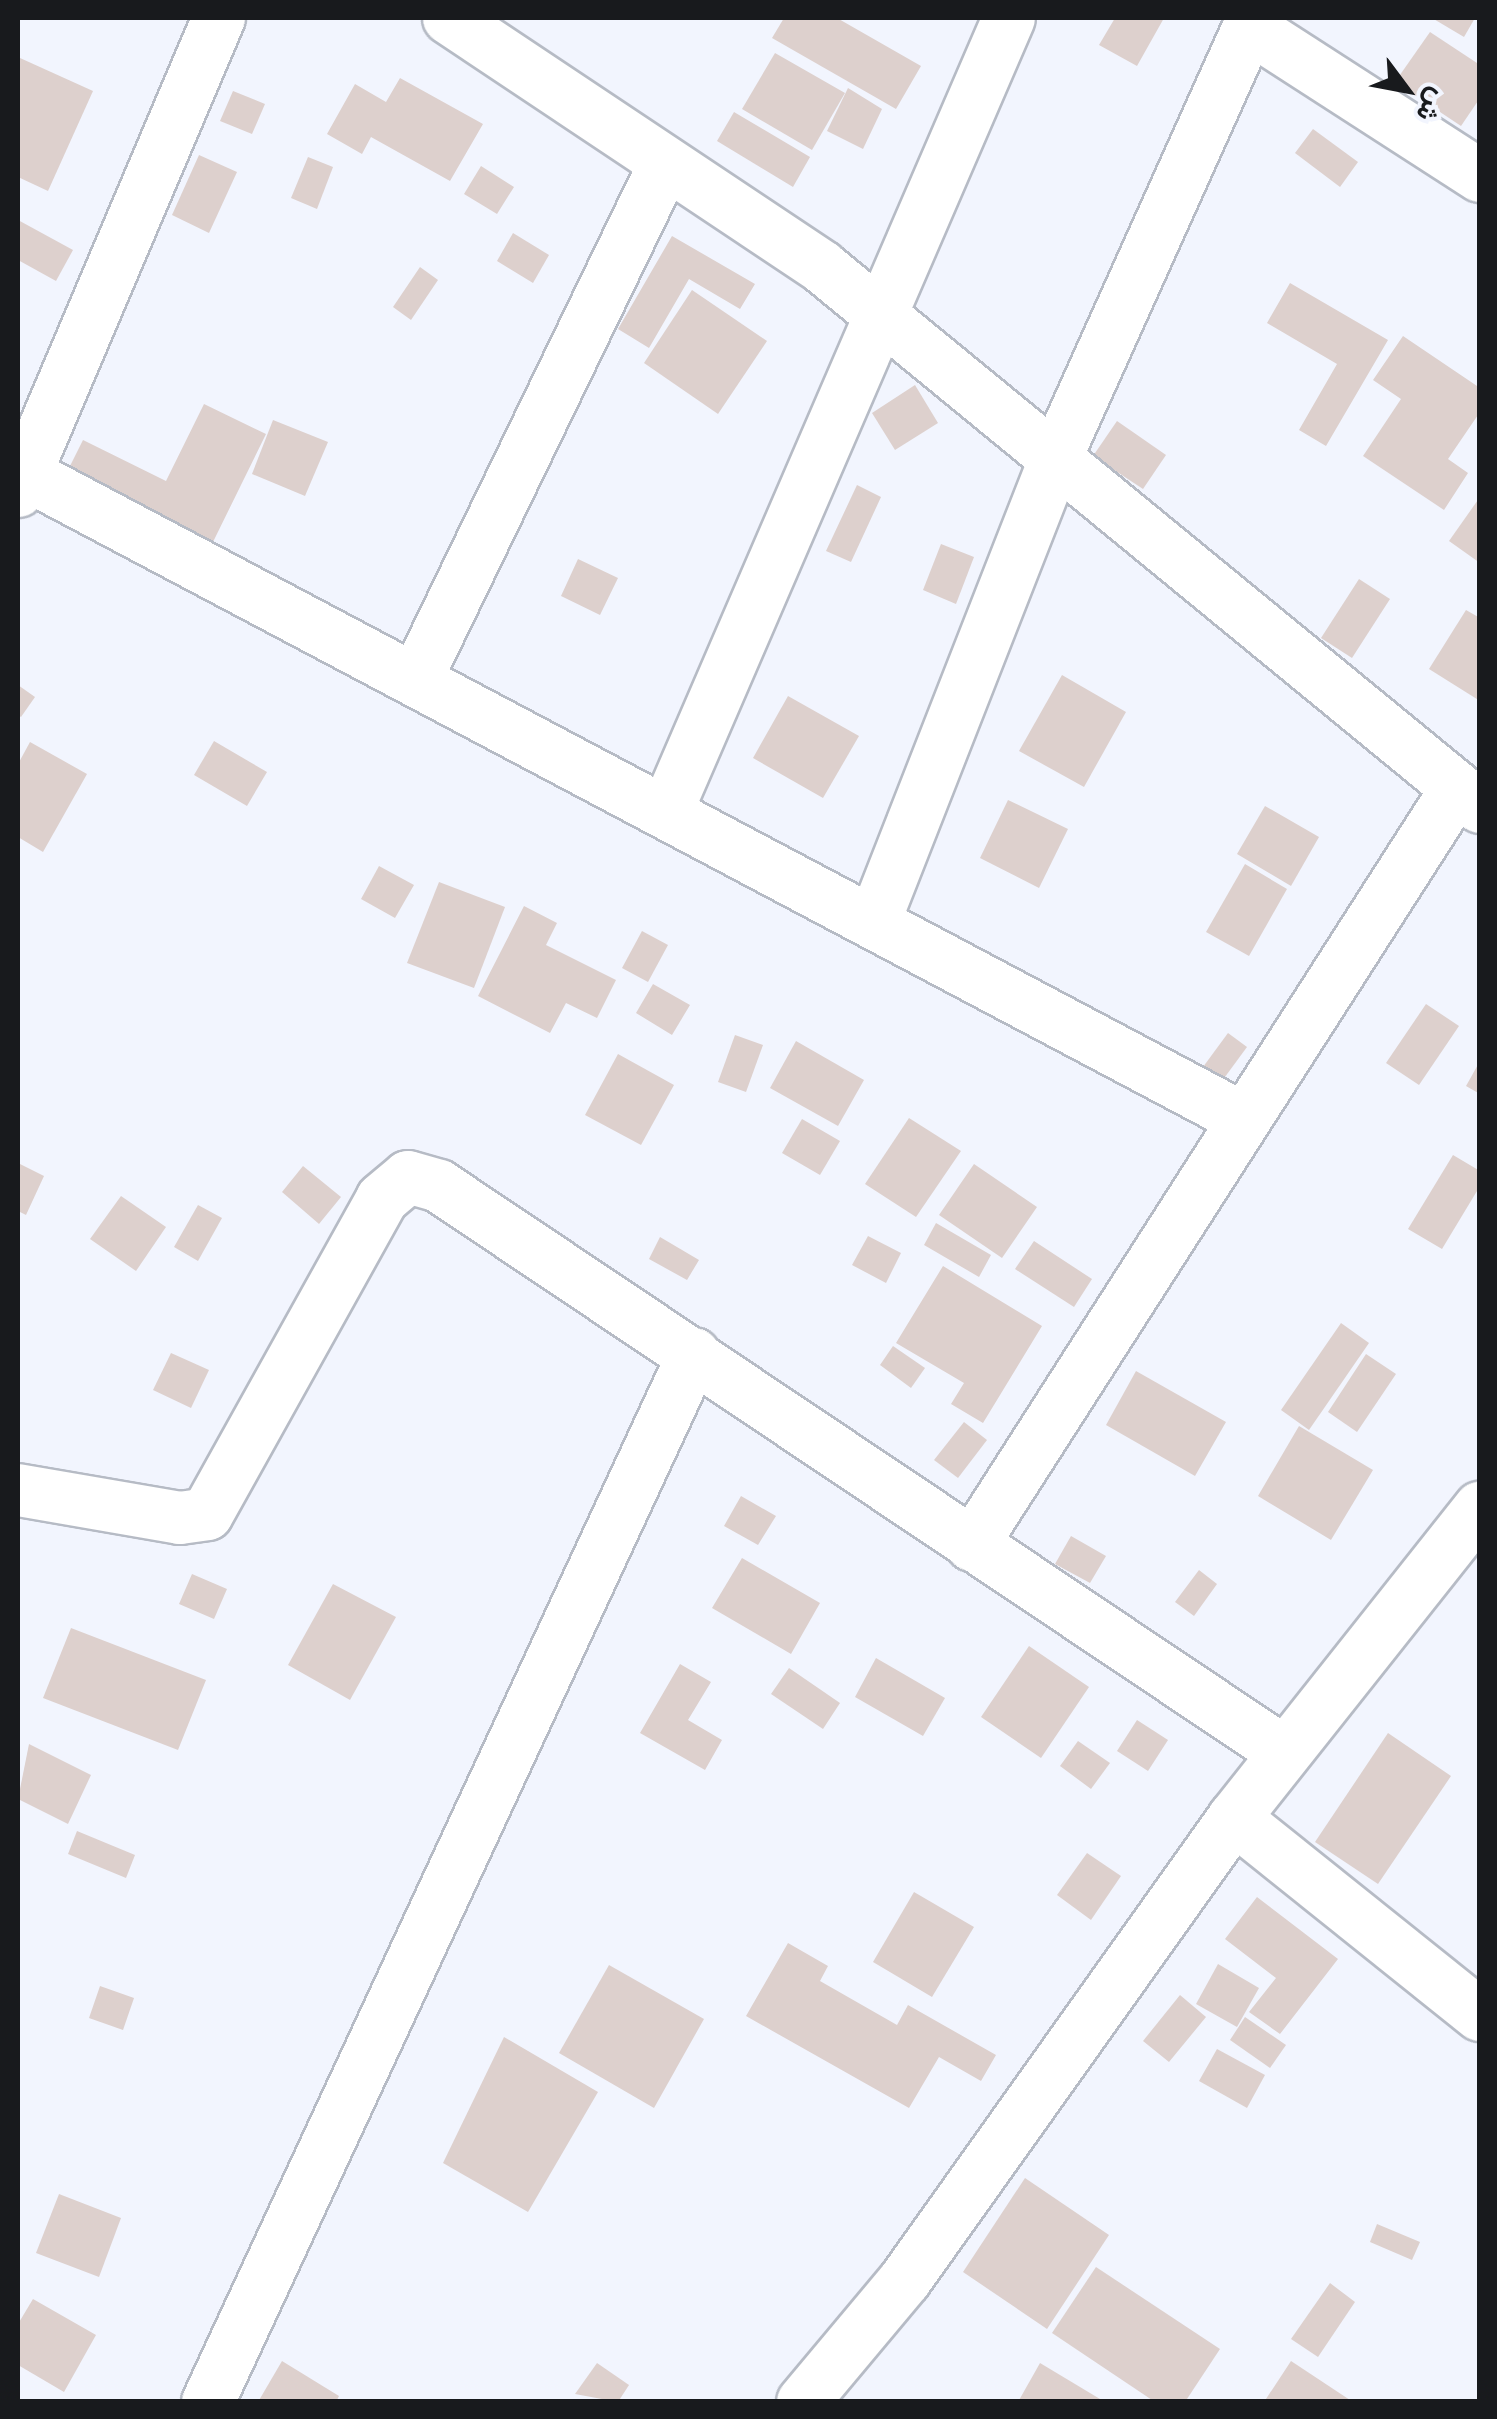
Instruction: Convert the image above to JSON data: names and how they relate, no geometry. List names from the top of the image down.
{
  "north": "bottom right"
}
